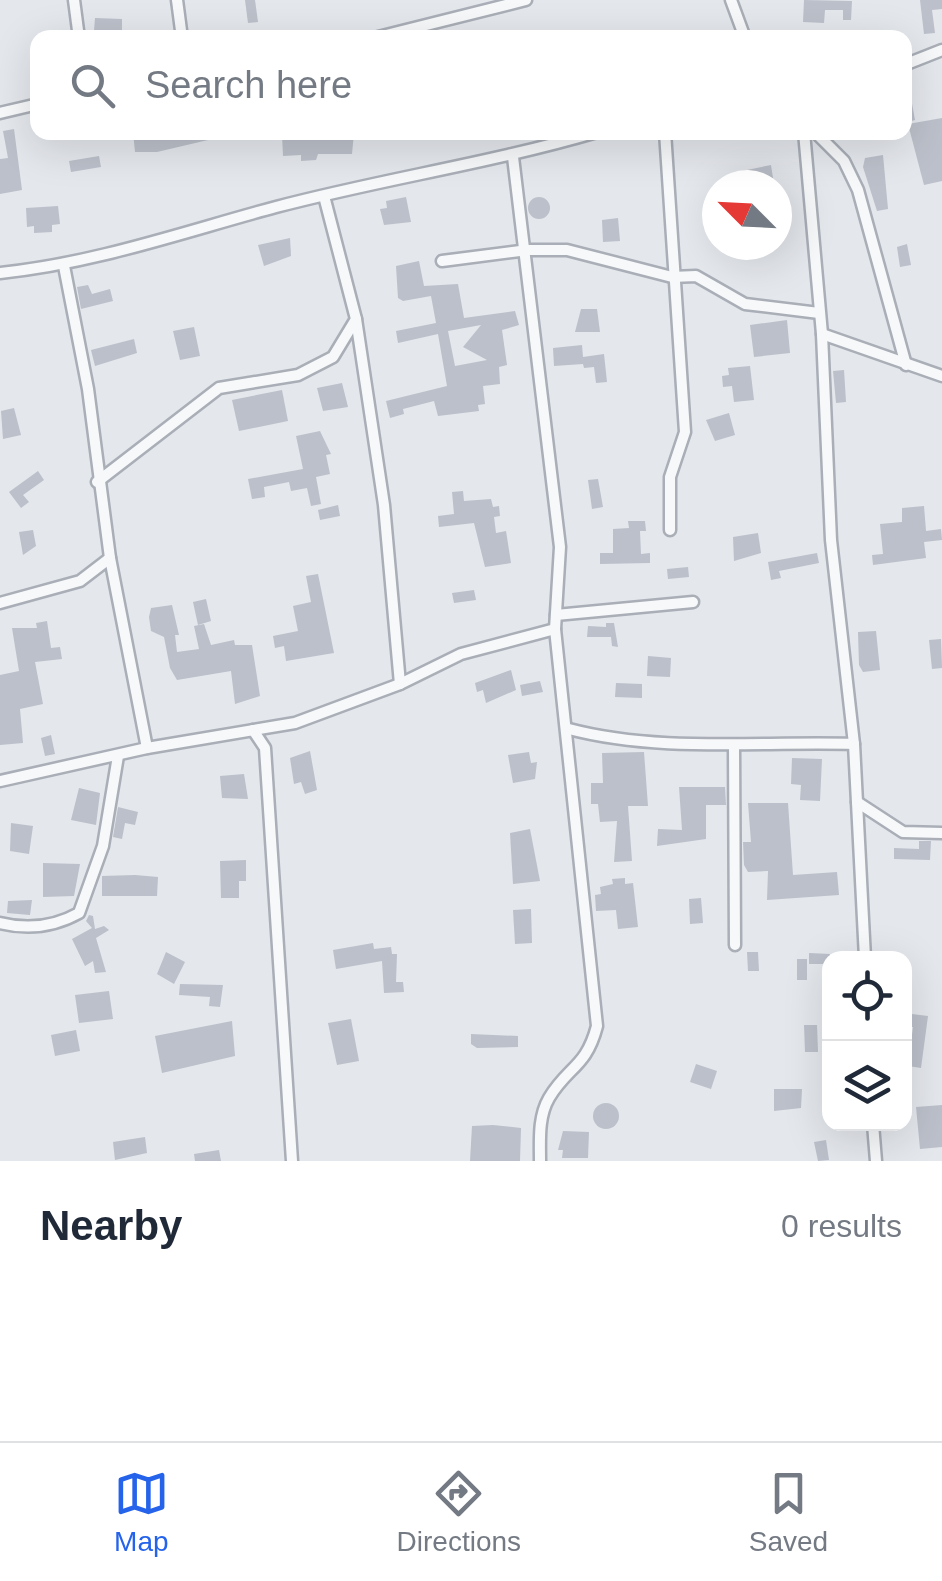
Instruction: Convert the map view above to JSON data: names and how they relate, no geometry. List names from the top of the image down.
{
  "north": "top left",
  "page": {
    "search": "Search here",
    "heading": ["Nearby", "0 results"],
    "nav": ["Map", "Directions", "Saved"]
  }
}
